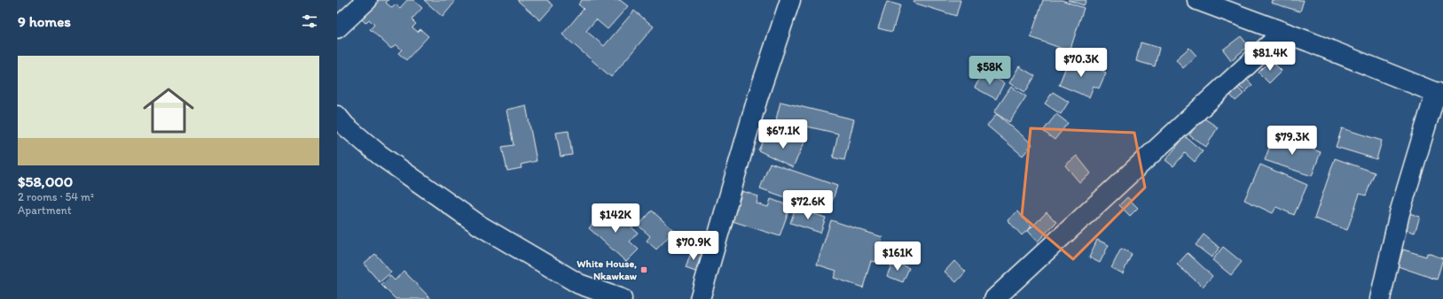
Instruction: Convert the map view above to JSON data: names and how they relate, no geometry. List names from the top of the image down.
{
  "places": {
    "transit": ["White House, Nkawkaw"]
  },
  "page": {
    "heading": "9 homes",
    "price": [
      "$81.4K",
      "$70.3K",
      "$58K",
      "$67.1K",
      "$79.3K",
      "$72.6K",
      "$142K",
      "$70.9K",
      "$161K"
    ],
    "list": [
      {
        "name": "$58,000",
        "note": "2 rooms · 54 m² · Apartment"
      }
    ]
  }
}
